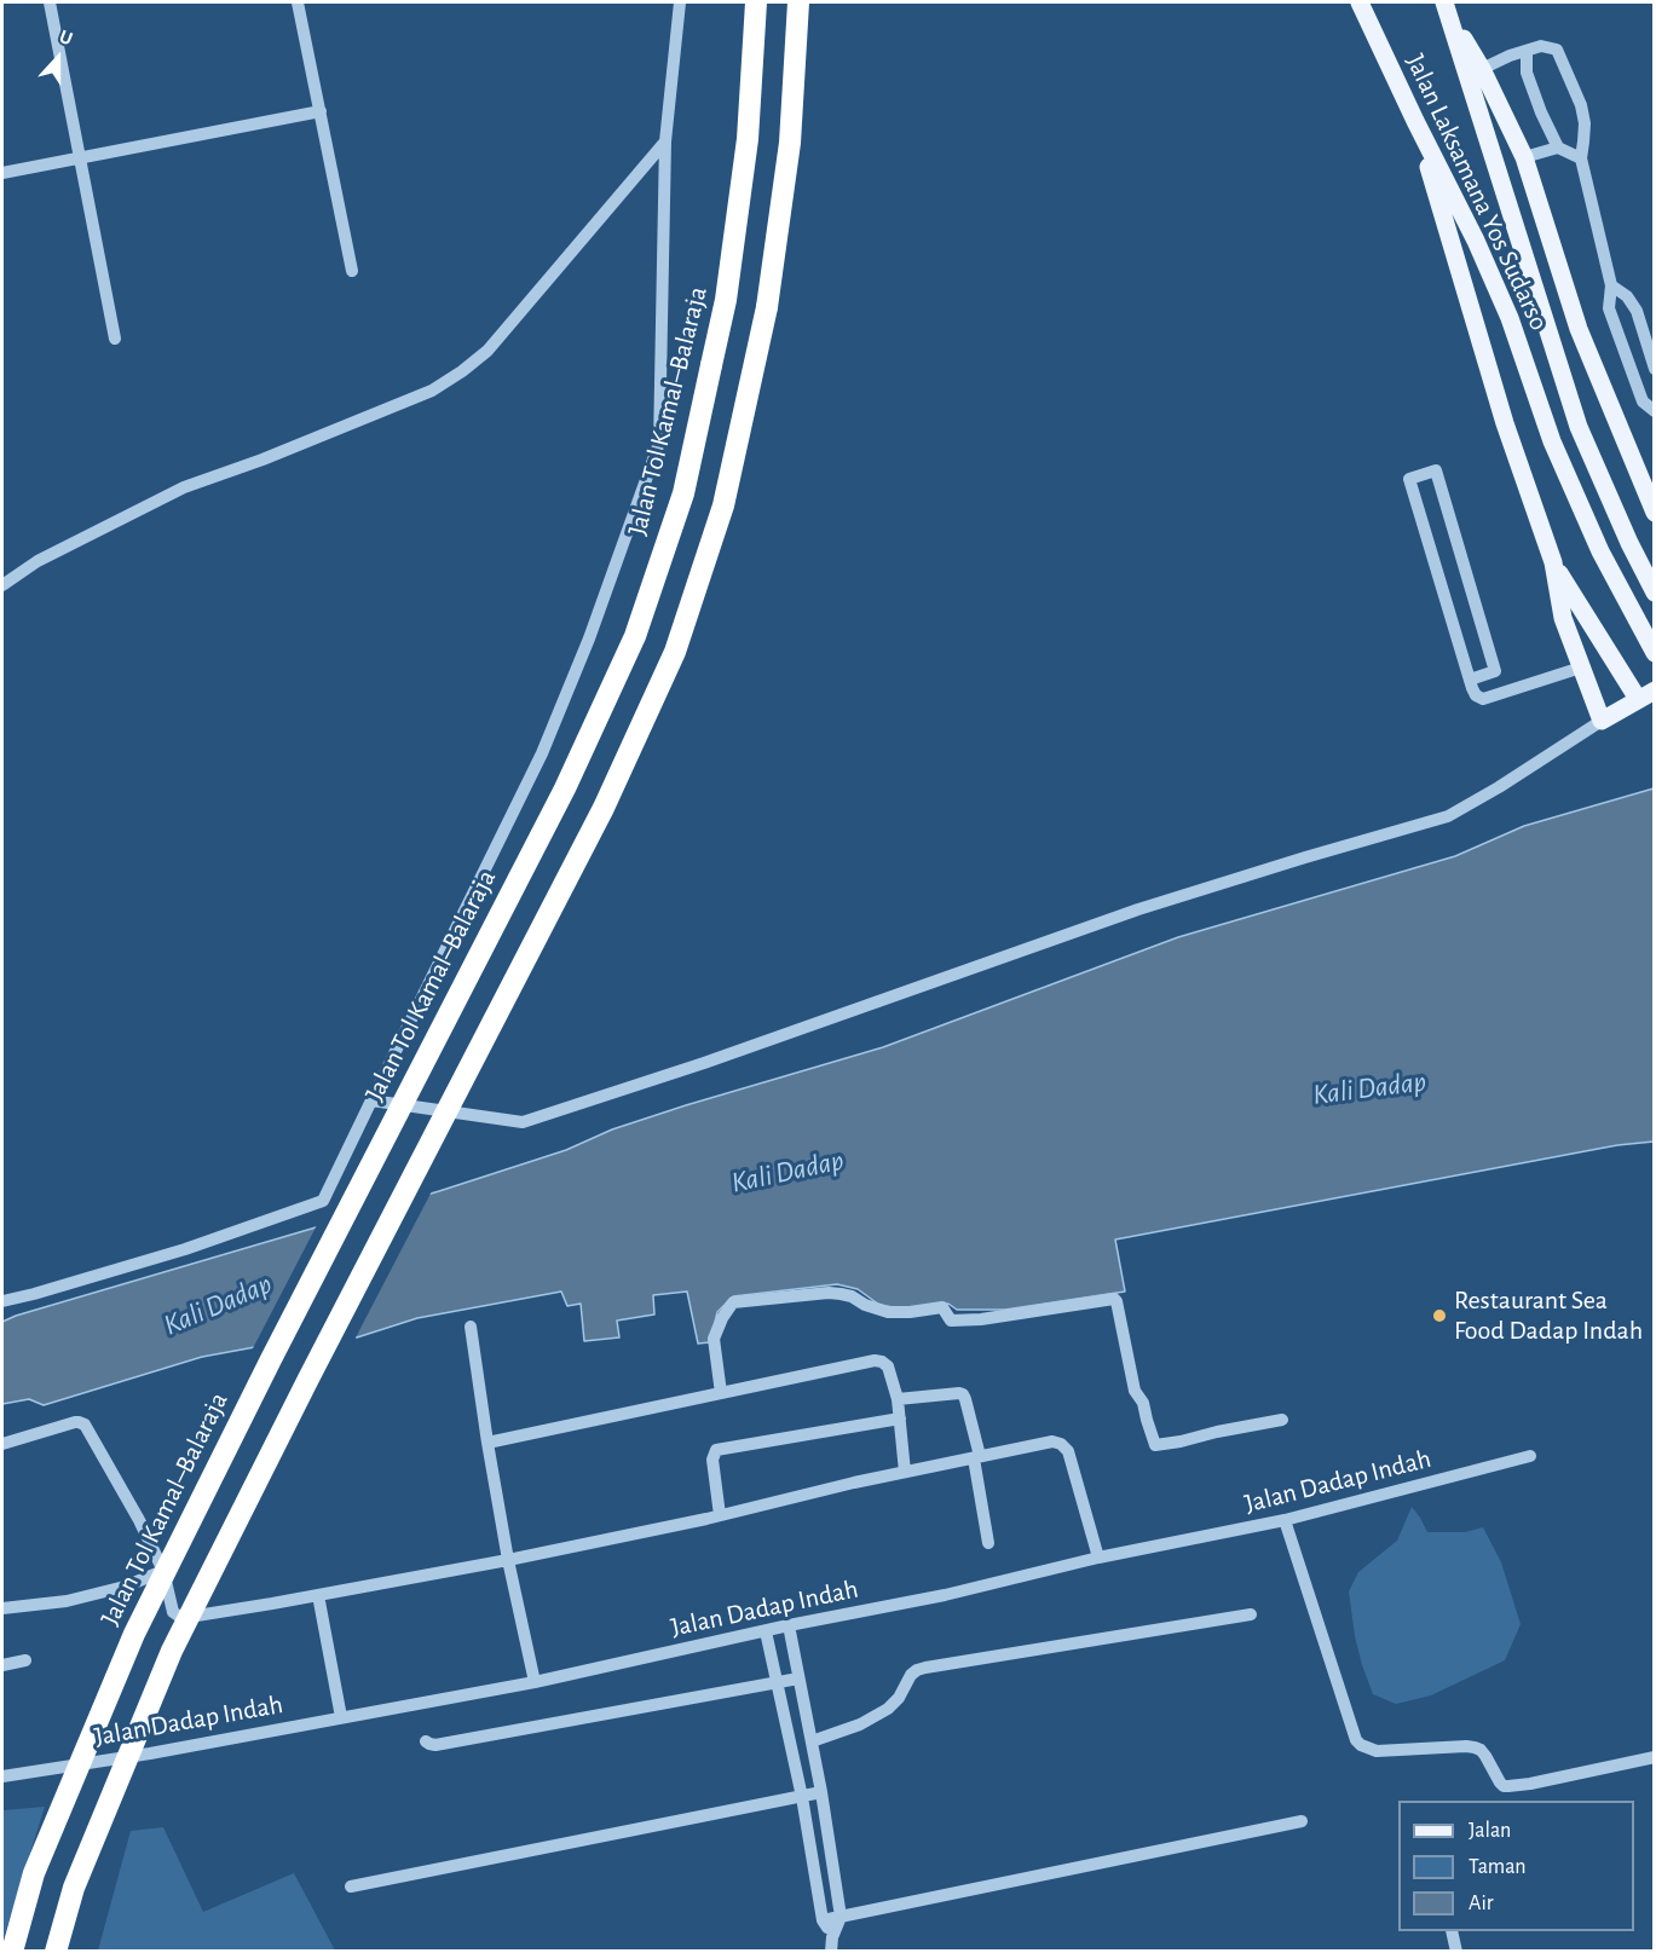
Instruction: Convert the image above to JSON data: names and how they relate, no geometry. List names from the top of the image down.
{
  "streets": {
    "highway": ["Jalan Tol Kamal–Balaraja"],
    "main road": ["Jalan Laksamana Yos Sudarso"],
    "street": ["Jalan Dadap Indah"]
  },
  "water": ["Kali Dadap"],
  "places": ["Restaurant Sea Food Dadap Indah"],
  "legend": ["Jalan", "Taman", "Air"],
  "north": "top"
}
